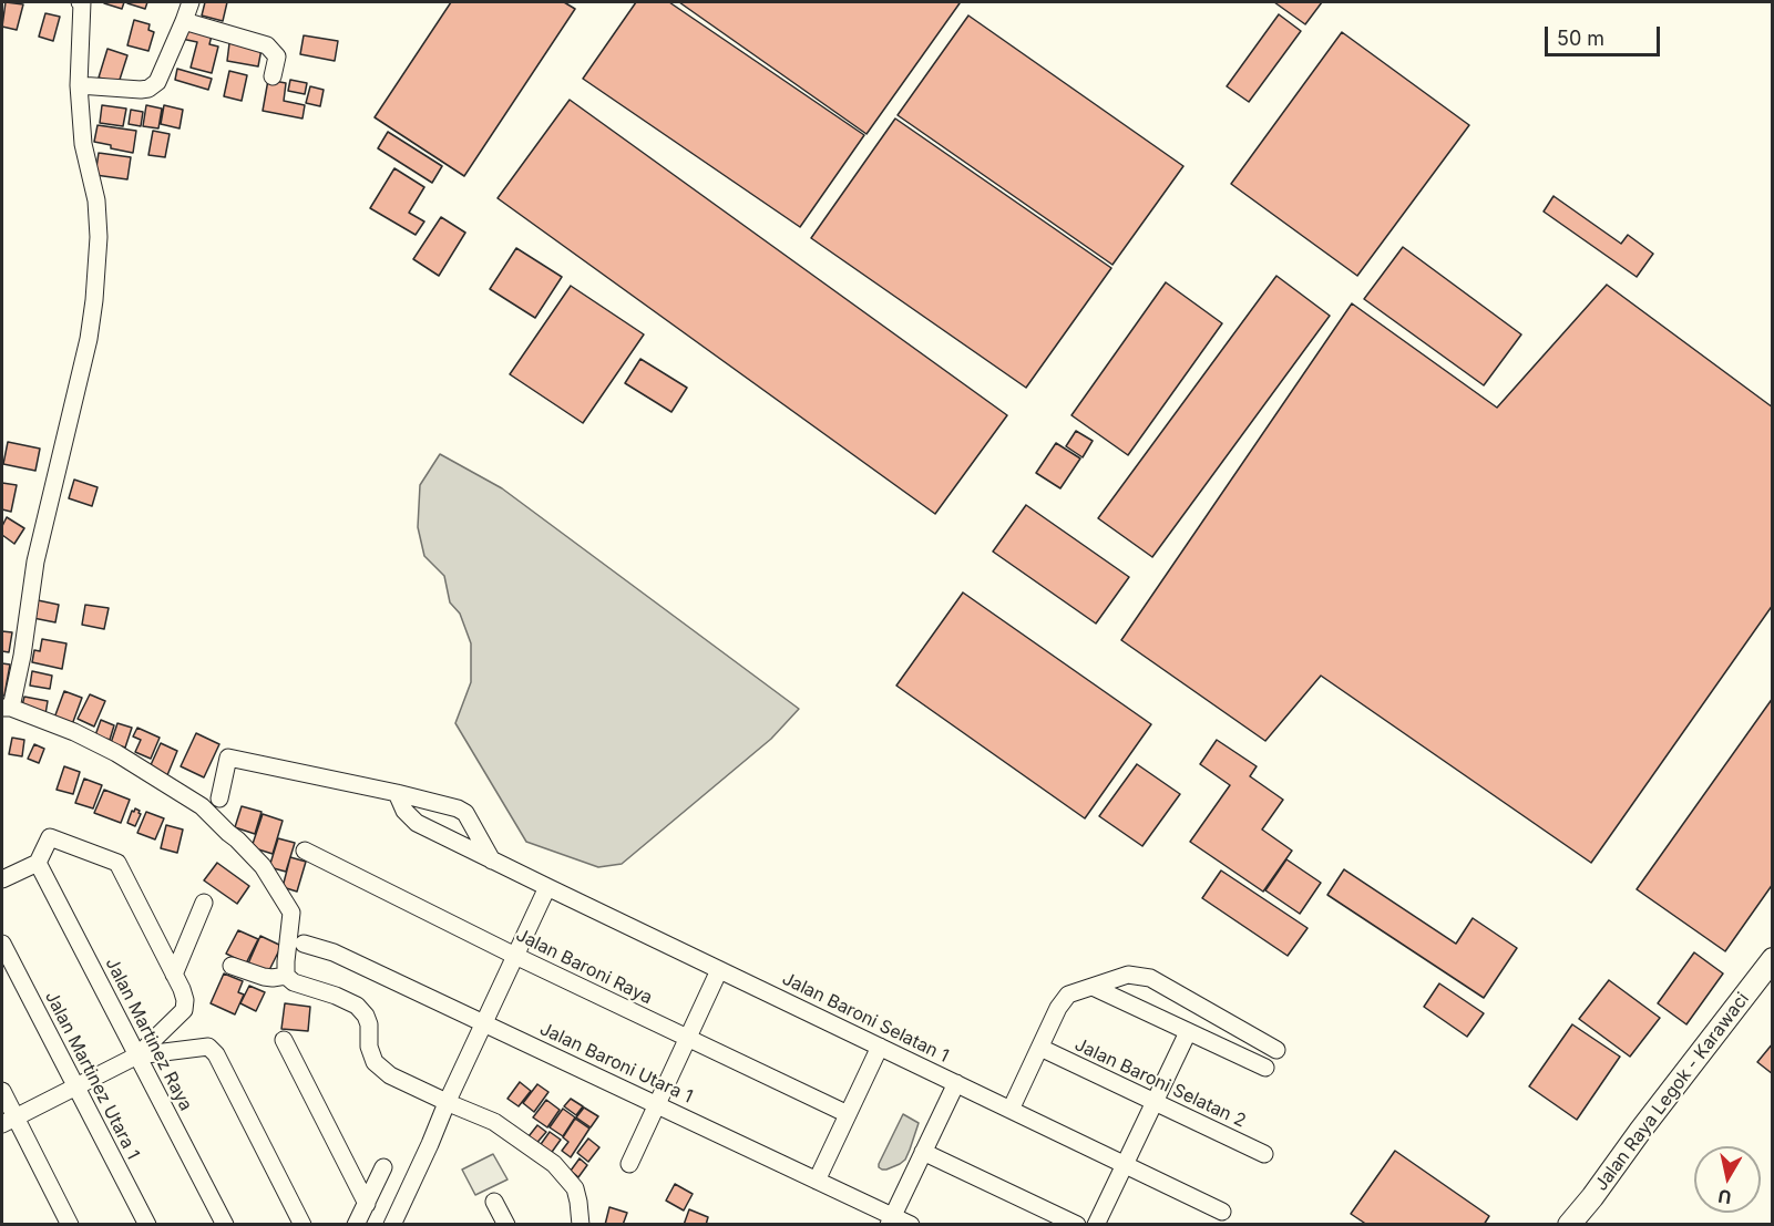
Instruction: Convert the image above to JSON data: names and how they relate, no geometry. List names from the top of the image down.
{
  "streets": {
    "main road": ["Jalan Raya Legok - Karawaci"],
    "street": [
      "Jalan Baroni Raya",
      "Jalan Baroni Selatan 1",
      "Jalan Martinez Raya",
      "Jalan Baroni Utara 1",
      "Jalan Martinez Utara 1",
      "Jalan Baroni Selatan 2"
    ]
  },
  "scale_bar": "50 m",
  "north": "bottom"
}
